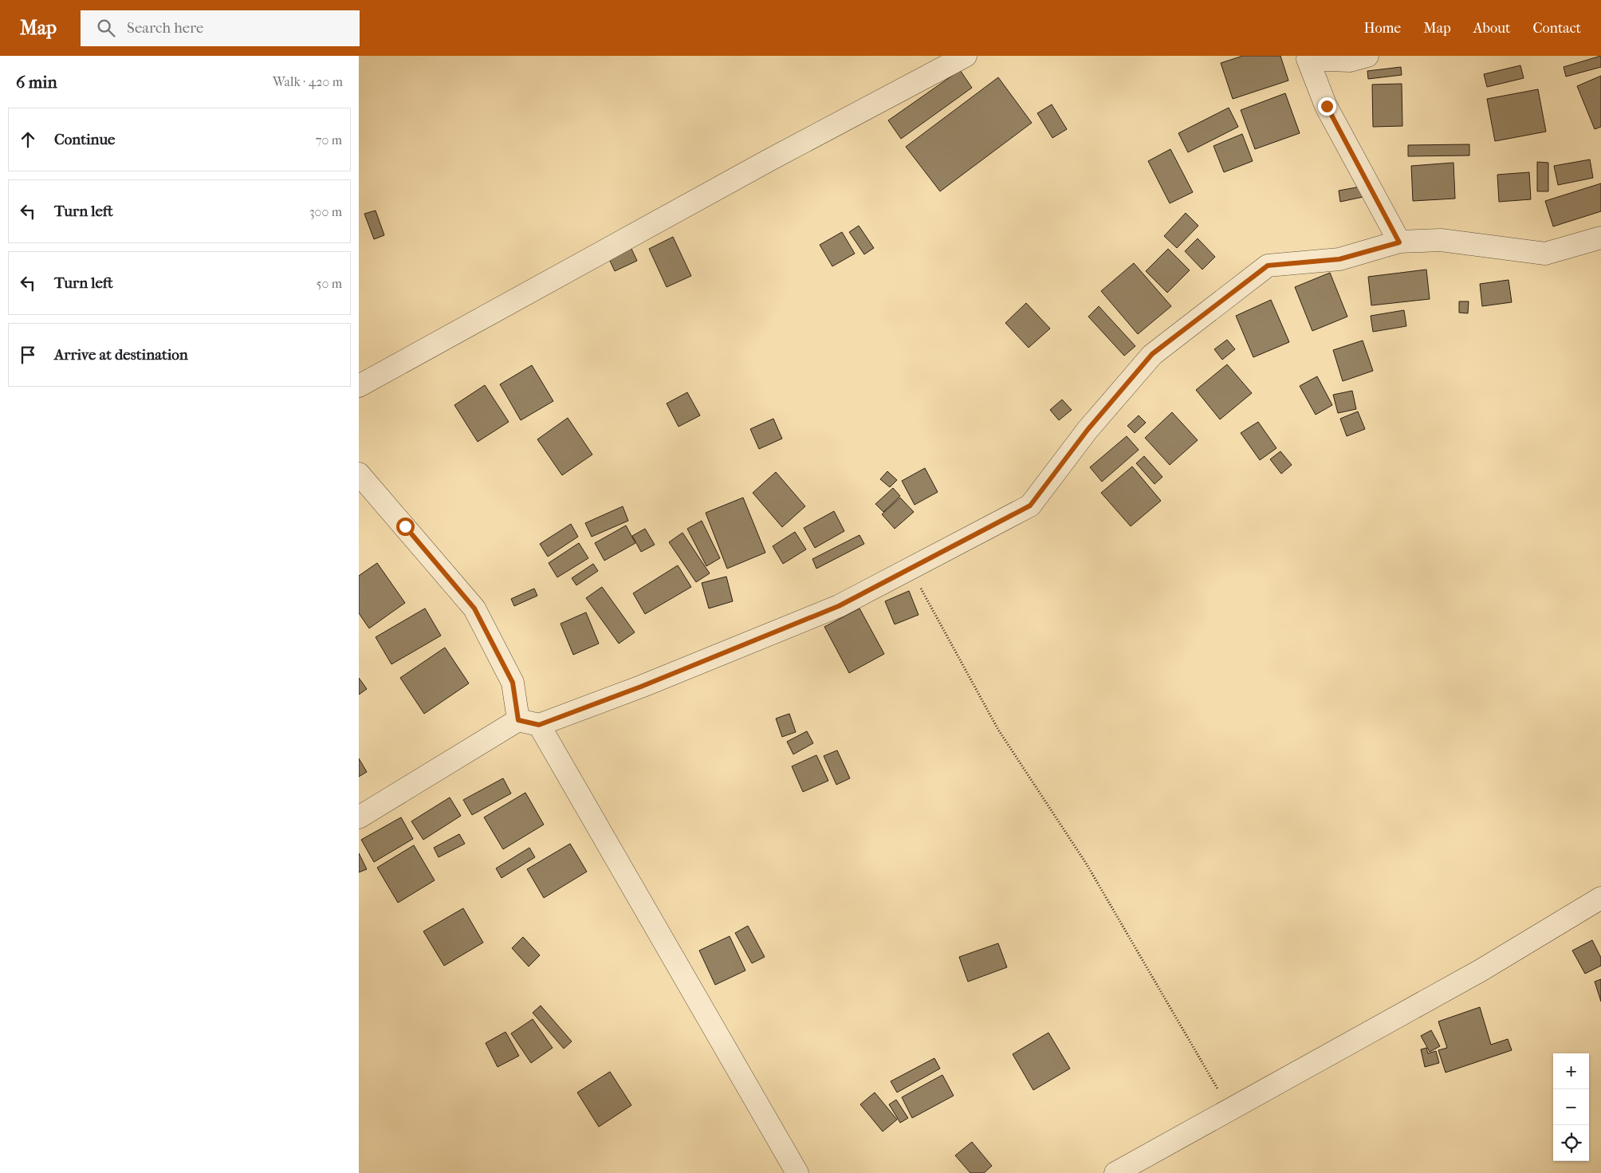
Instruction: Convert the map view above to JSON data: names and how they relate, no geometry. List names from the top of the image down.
{
  "page": {
    "header": "Map",
    "search": "Search here",
    "nav": [
      "Home",
      "Map",
      "About",
      "Contact"
    ],
    "heading": ["6 min", "Walk · 420 m"],
    "list": [
      ["Continue", "70 m"],
      ["Turn left", "300 m"],
      ["Turn left", "50 m"],
      "Arrive at destination"
    ],
    "map_buttons": ["+", "−"]
  }
}
